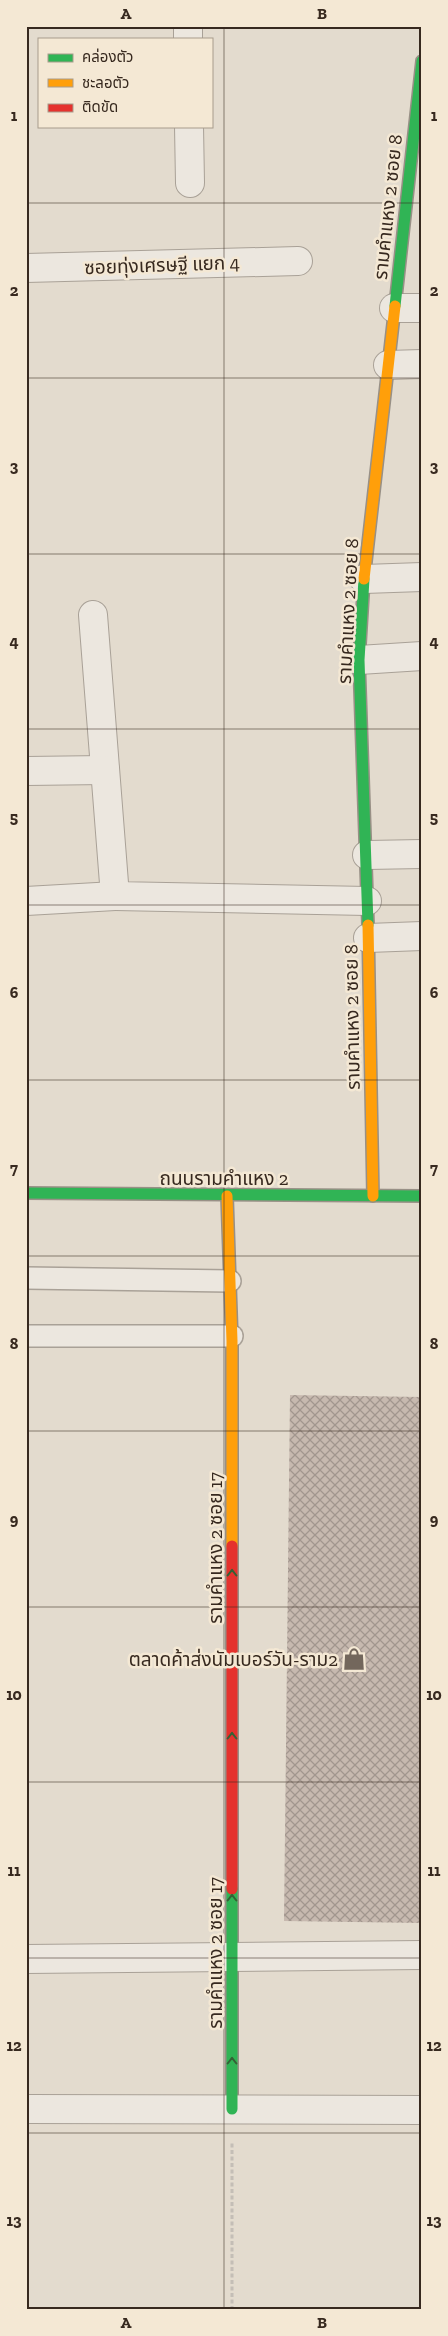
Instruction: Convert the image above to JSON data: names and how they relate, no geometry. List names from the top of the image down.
{
  "streets": {
    "street": [
      "รามคำแหง 2 ซอย 8",
      "ซอยทุ่งเศรษฐี แยก 4",
      "ถนนรามคำแหง 2",
      "รามคำแหง 2 ซอย 17"
    ]
  },
  "crossings": [
    ["รามคำแหง 2 ซอย 8", "ถนนรามคำแหง 2"],
    ["ถนนรามคำแหง 2", "รามคำแหง 2 ซอย 17"]
  ],
  "one_way": ["รามคำแหง 2 ซอย 17"],
  "places": {
    "shop": ["ตลาดค้าส่งนัมเบอร์วัน-ราม2"]
  },
  "legend": ["คล่องตัว", "ชะลอตัว", "ติดขัด"],
  "grid": {
    "columns": ["A", "B"],
    "rows": [
      "1",
      "2",
      "3",
      "4",
      "5",
      "6",
      "7",
      "8",
      "9",
      "10",
      "11",
      "12",
      "13"
    ]
  }
}
